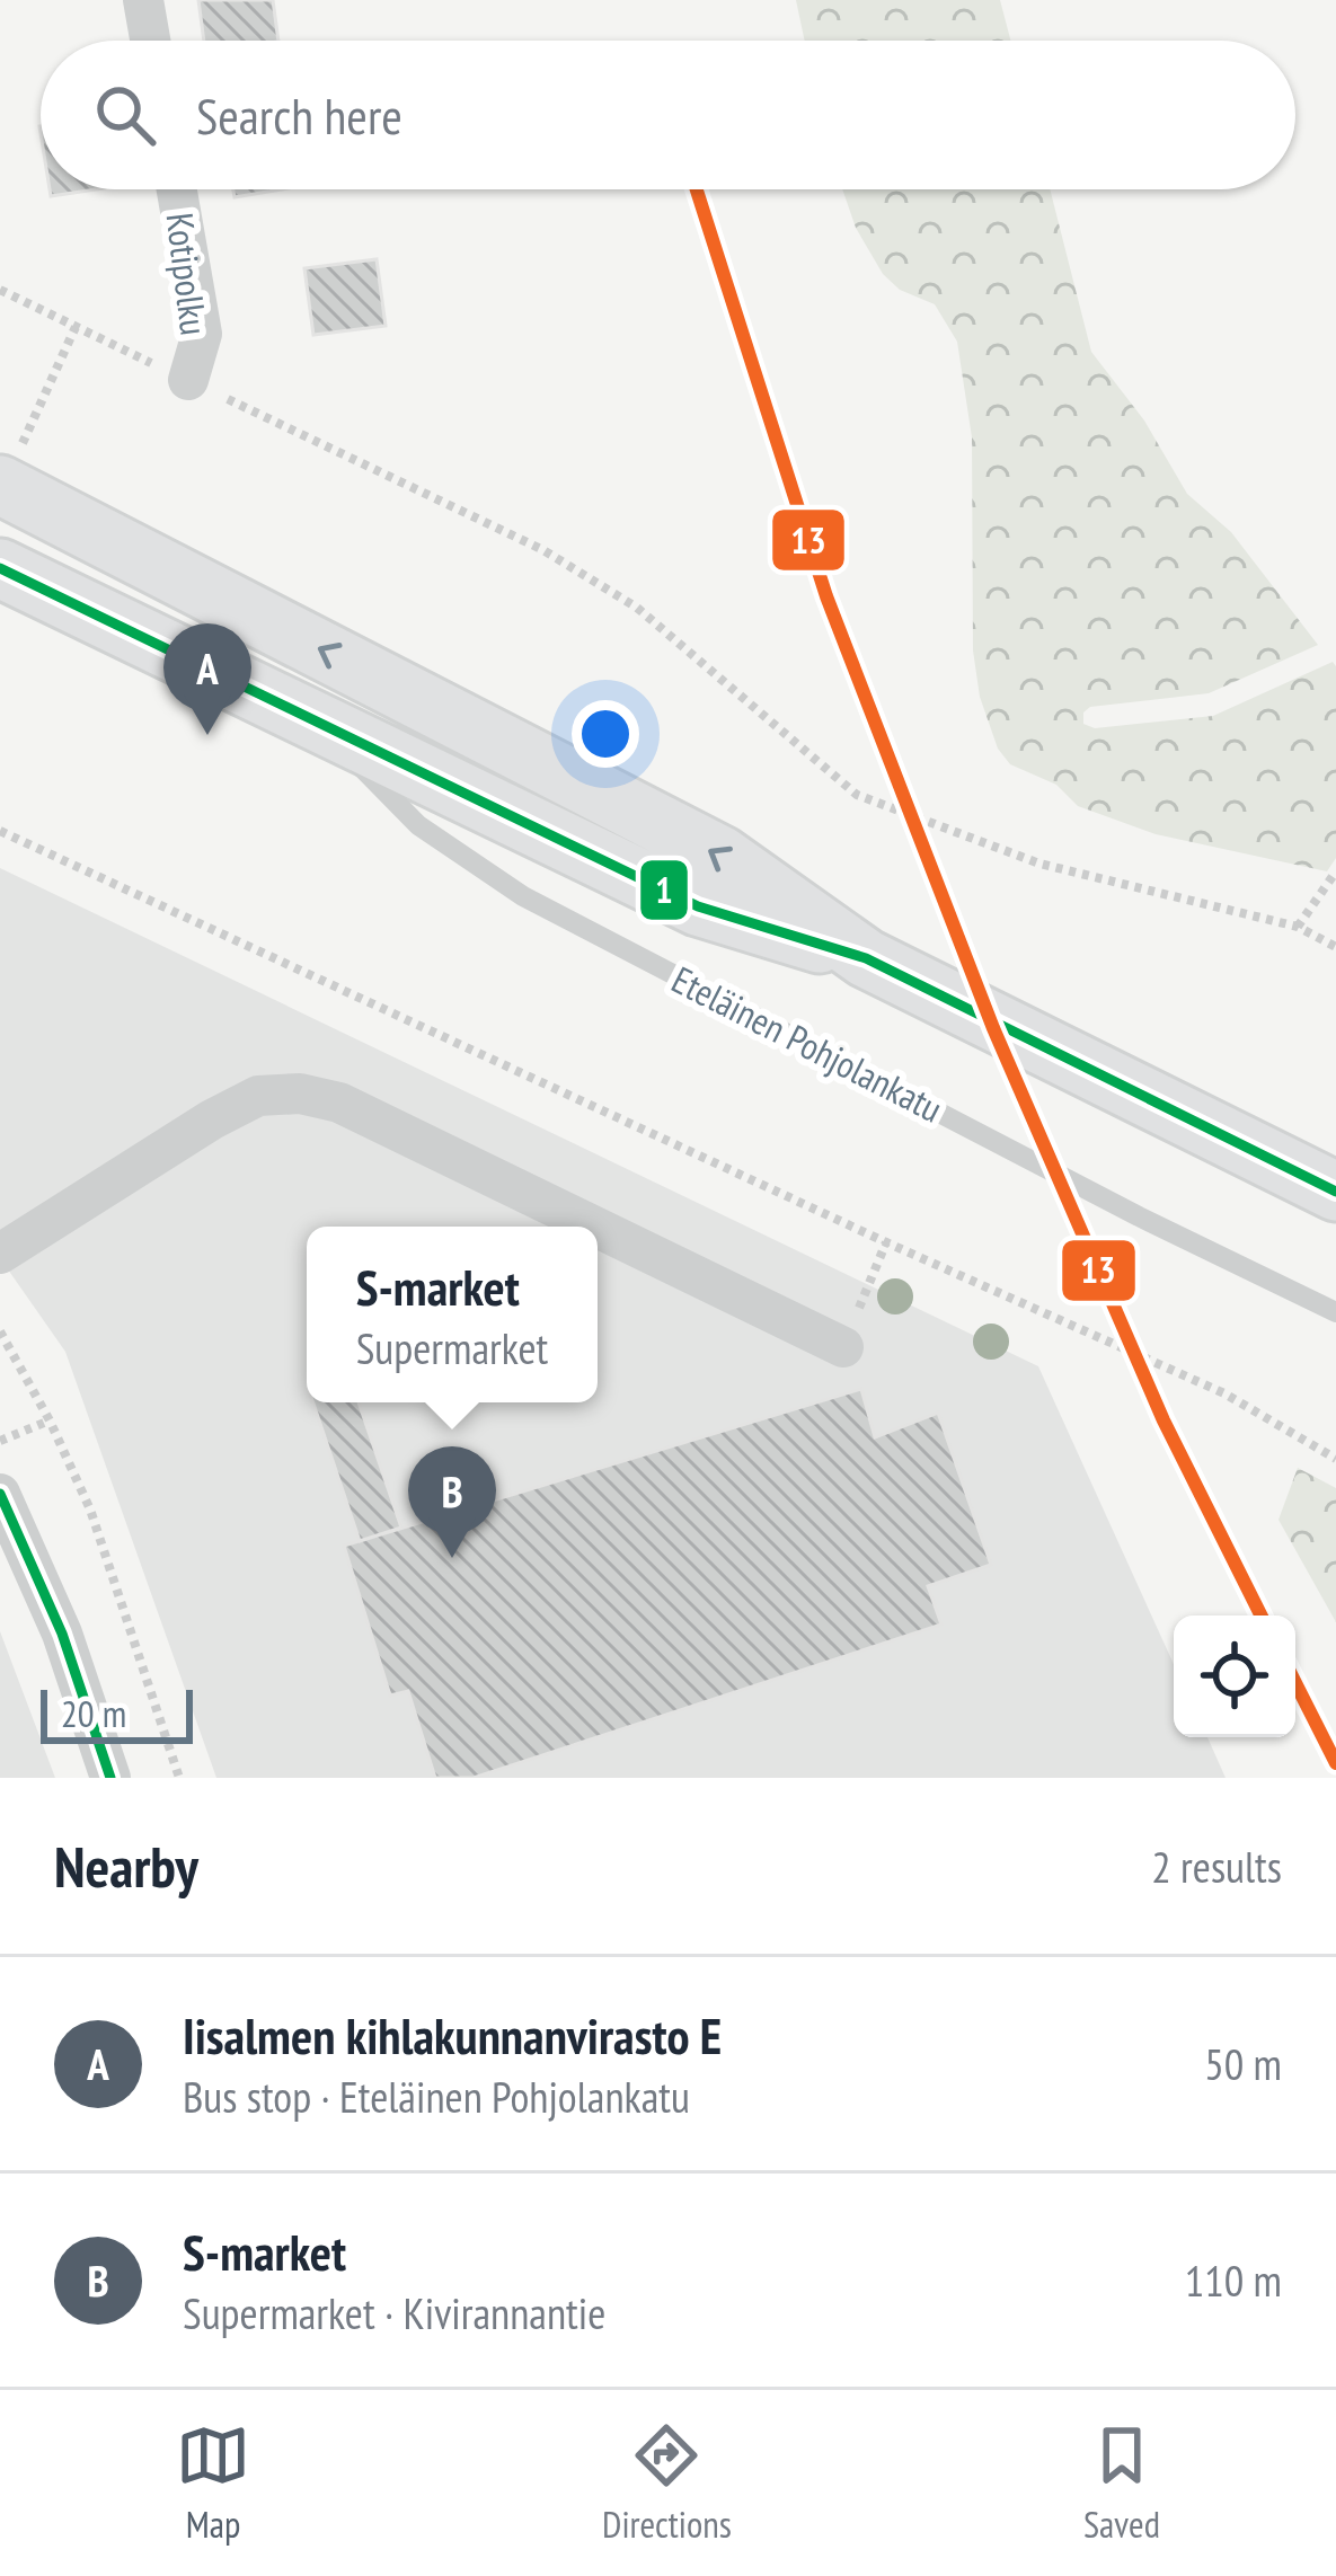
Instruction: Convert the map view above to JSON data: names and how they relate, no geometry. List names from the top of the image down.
{
  "streets": {
    "main road": ["Eteläinen Pohjolankatu"],
    "street": ["Kotipolku"]
  },
  "lines": ["transit line 13", "transit line 1"],
  "scale_bar": "20 m",
  "page": {
    "search": "Search here",
    "pins": ["A", "B"],
    "popup": ["S-market", "Supermarket"],
    "scale": "20 m",
    "heading": ["Nearby", "2 results"],
    "list": [
      {
        "mark": "A",
        "name": "Iisalmen kihlakunnanvirasto E",
        "note": "Bus stop · Eteläinen Pohjolankatu",
        "value": "50 m"
      },
      {
        "mark": "B",
        "name": "S-market",
        "note": "Supermarket · Kivirannantie",
        "value": "110 m"
      }
    ],
    "nav": ["Map", "Directions", "Saved"]
  }
}
